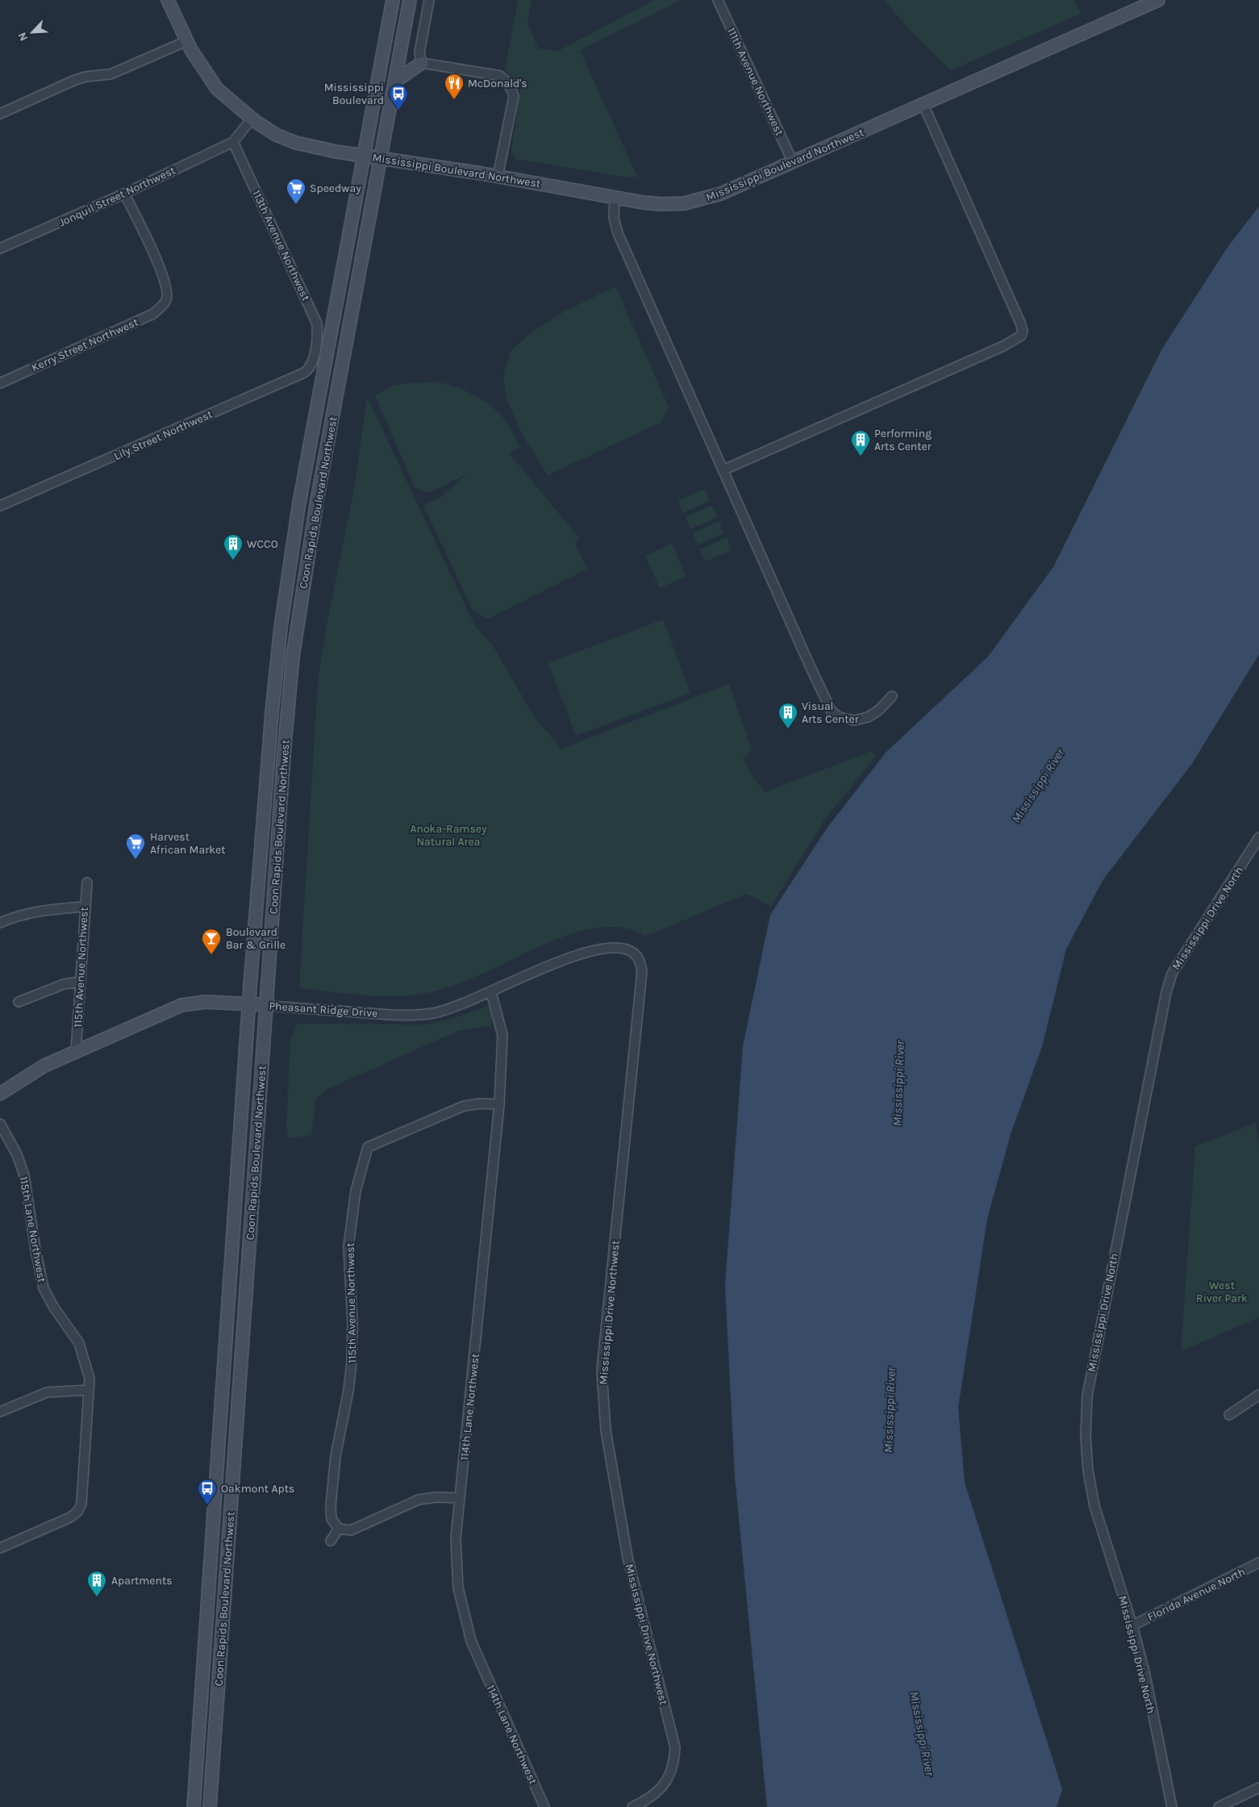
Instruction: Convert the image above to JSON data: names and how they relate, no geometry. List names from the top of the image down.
{
  "streets": {
    "main road": ["Mississippi Boulevard Northwest", "Coon Rapids Boulevard Northwest", "Pheasant Ridge Drive"],
    "street": [
      "111th Avenue Northwest",
      "Jonquil Street Northwest",
      "113th Avenue Northwest",
      "Kerry Street Northwest",
      "Lily Street Northwest",
      "Mississippi Drive North",
      "115th Avenue Northwest",
      "115th Lane Northwest",
      "Mississippi Drive Northwest",
      "114th Lane Northwest",
      "Florida Avenue North"
    ]
  },
  "crossings": [
    ["111th Avenue Northwest", "Mississippi Boulevard Northwest"],
    ["Mississippi Boulevard Northwest", "Coon Rapids Boulevard Northwest"],
    ["Jonquil Street Northwest", "113th Avenue Northwest"],
    ["Jonquil Street Northwest", "Kerry Street Northwest"],
    ["113th Avenue Northwest", "Lily Street Northwest"],
    ["Coon Rapids Boulevard Northwest", "Pheasant Ridge Drive"],
    ["Mississippi Drive North", "Florida Avenue North"],
    ["115th Avenue Northwest", "Pheasant Ridge Drive"],
    ["115th Avenue Northwest", "114th Lane Northwest"],
    ["Pheasant Ridge Drive", "Mississippi Drive Northwest"],
    ["Pheasant Ridge Drive", "114th Lane Northwest"]
  ],
  "water": ["Mississippi River"],
  "parks": ["Anoka-Ramsey Natural Area", "West River Park"],
  "places": {
    "restaurant": ["McDonald's"],
    "bus stop": ["Mississippi Boulevard", "Oakmont Apts"],
    "supermarket": ["Speedway", "Harvest African Market"],
    "building": [
      "Performing Arts Center",
      "WCCO",
      "Visual Arts Center",
      "Apartments"
    ],
    "bar": ["Boulevard Bar & Grille"]
  },
  "north": "bottom left"
}
